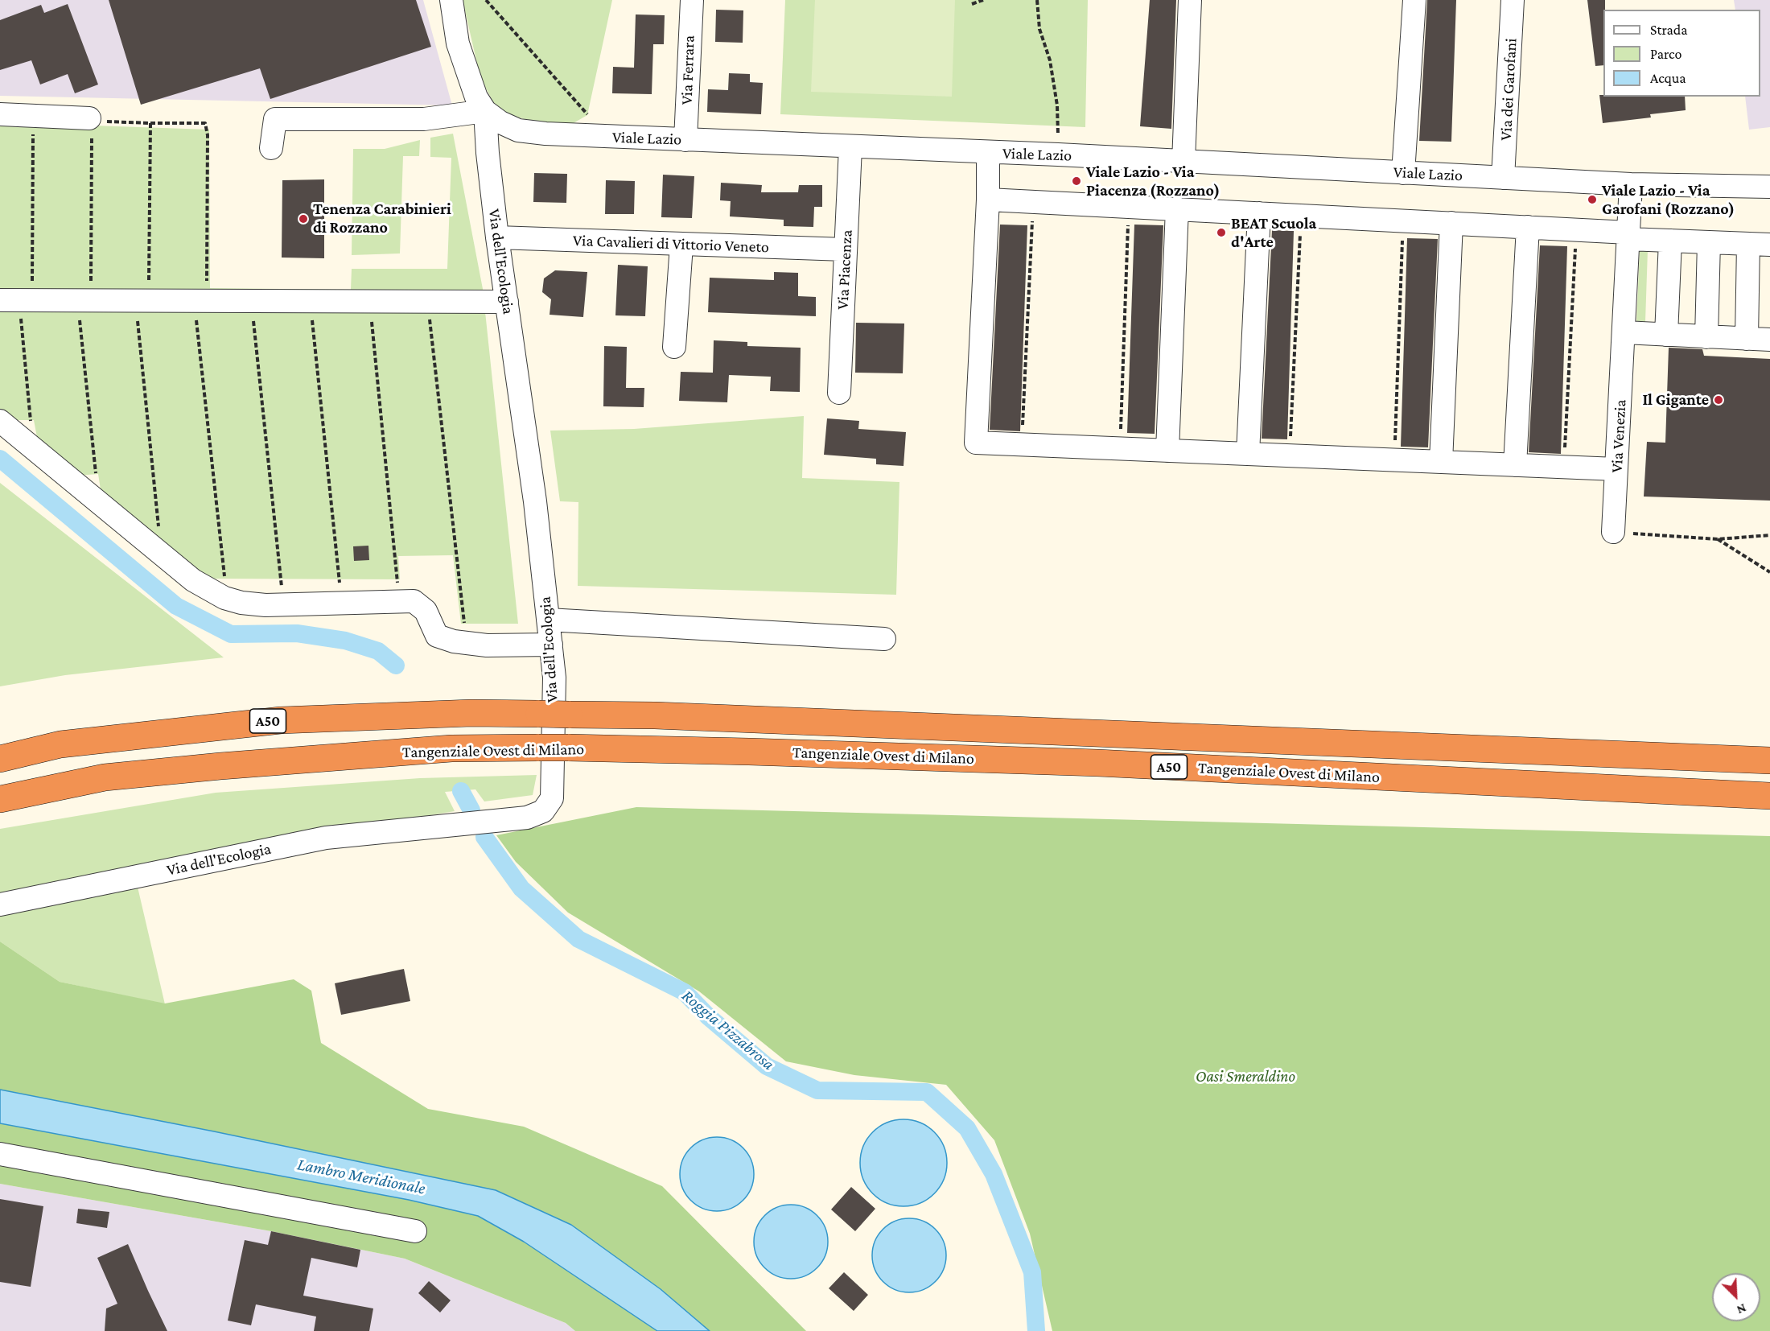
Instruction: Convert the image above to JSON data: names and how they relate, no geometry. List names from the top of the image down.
{
  "streets": {
    "highway": ["A50", "Tangenziale Ovest di Milano"],
    "street": [
      "Via Ferrara",
      "Via dei Garofani",
      "Viale Lazio",
      "Via Cavalieri di Vittorio Veneto",
      "Via dell'Ecologia",
      "Via Piacenza",
      "Via Venezia"
    ]
  },
  "crossings": [
    ["Via Ferrara", "Viale Lazio"],
    ["Via dei Garofani", "Viale Lazio"],
    ["Viale Lazio", "Via dell'Ecologia"],
    ["Viale Lazio", "Via Piacenza"],
    ["Viale Lazio", "Via Venezia"],
    ["Via Cavalieri di Vittorio Veneto", "Via dell'Ecologia"],
    ["Via Cavalieri di Vittorio Veneto", "Via Piacenza"]
  ],
  "water": ["Roggia Pizzabrosa", "Lambro Meridionale"],
  "parks": ["Oasi Smeraldino"],
  "places": [
    "Viale Lazio - Via Piacenza (Rozzano)",
    "Viale Lazio - Via Garofani (Rozzano)",
    "Tenenza Carabinieri di Rozzano",
    "BEAT Scuola d'Arte",
    "Il Gigante"
  ],
  "legend": ["Strada", "Parco", "Acqua"],
  "north": "bottom right"
}
